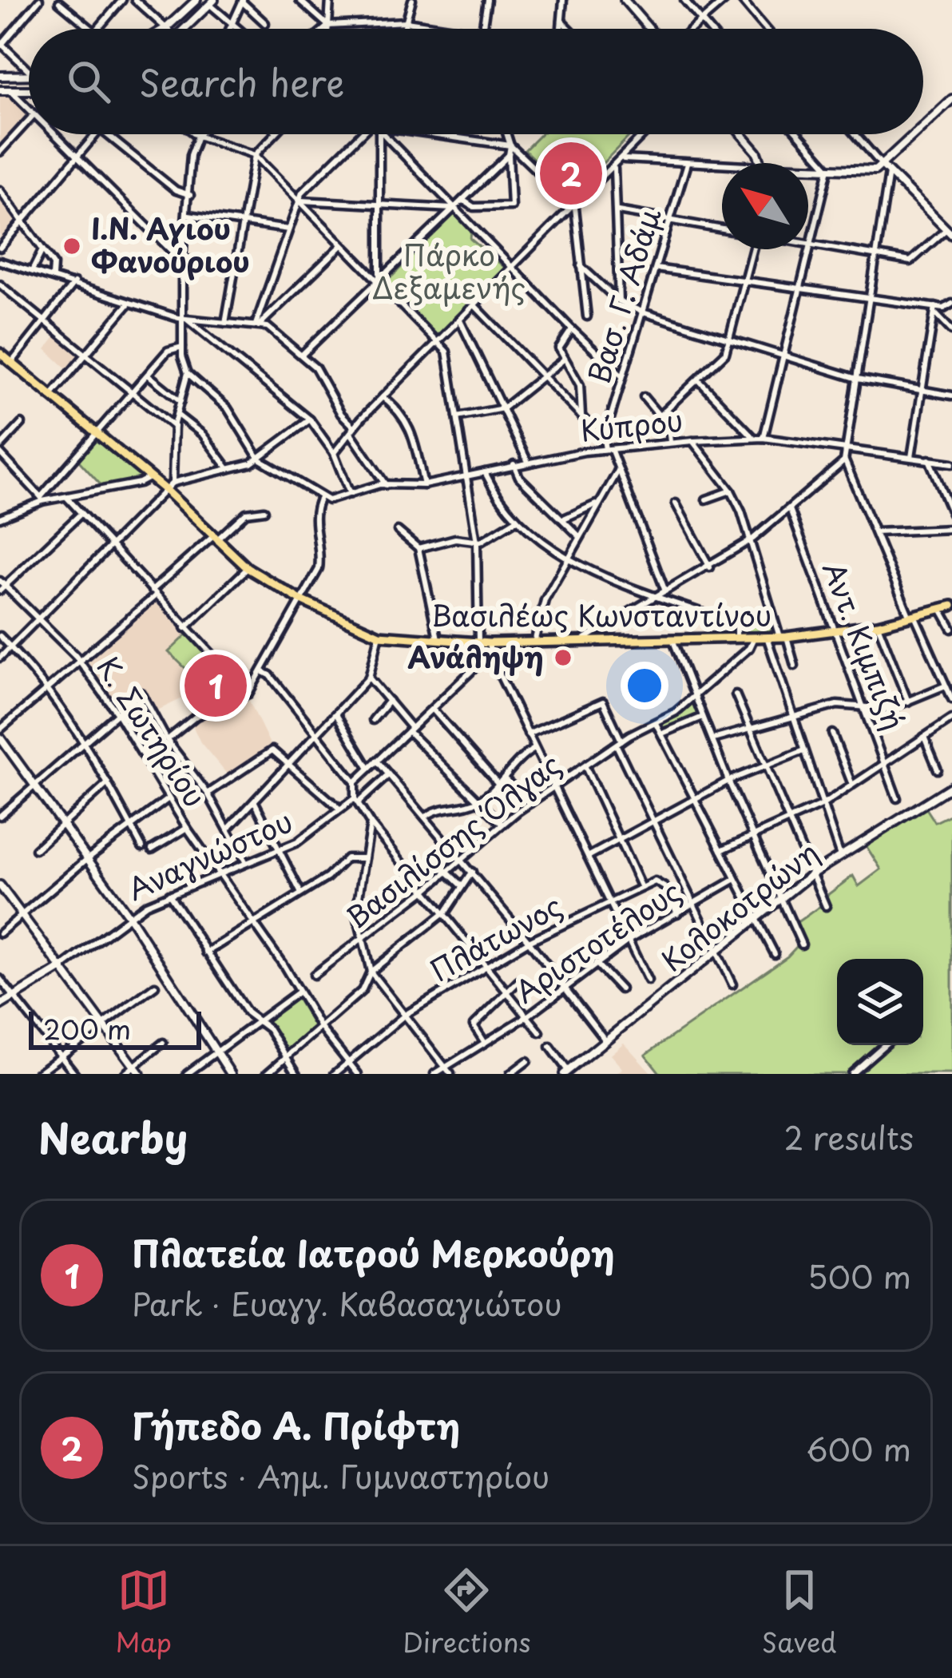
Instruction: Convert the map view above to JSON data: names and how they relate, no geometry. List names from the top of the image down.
{
  "streets": {
    "main road": ["Βασιλέως Κωνσταντίνου"],
    "street": [
      "Βασ. Γ. Αδάμ",
      "Κύπρου",
      "Αντ. Κιμπιζή",
      "Κ. Σωτηρίου",
      "Βασιλίσσης Όλγας",
      "Αναγνώστου",
      "Κολοκοτρώνη",
      "Πλάτωνος",
      "Αριστοτέλους"
    ]
  },
  "crossings": [
    ["Βασιλέως Κωνσταντίνου", "Αντ. Κιμπιζή"],
    ["Βασιλέως Κωνσταντίνου", "Βασιλίσσης Όλγας"],
    ["Κ. Σωτηρίου", "Αναγνώστου"],
    ["Κ. Σωτηρίου", "Πλάτωνος"]
  ],
  "parks": ["Πάρκο Δεξαμενής"],
  "places": ["Ι.Ν. Αγιου Φανούριου", "Ανάληψη"],
  "scale_bar": "200 m",
  "north": "top left",
  "page": {
    "search": "Search here",
    "pins": ["2", "1"],
    "scale": "200 m",
    "heading": ["Nearby", "2 results"],
    "list": [
      {
        "mark": "1",
        "name": "Πλατεία Ιατρού Μερκούρη",
        "note": "Park · Ευαγγ. Καβασαγιώτου",
        "value": "500 m"
      },
      {
        "mark": "2",
        "name": "Γήπεδο Α. Πρίφτη",
        "note": "Sports · Αημ. Γυμναστηρίου",
        "value": "600 m"
      }
    ],
    "nav": ["Map", "Directions", "Saved"]
  }
}
